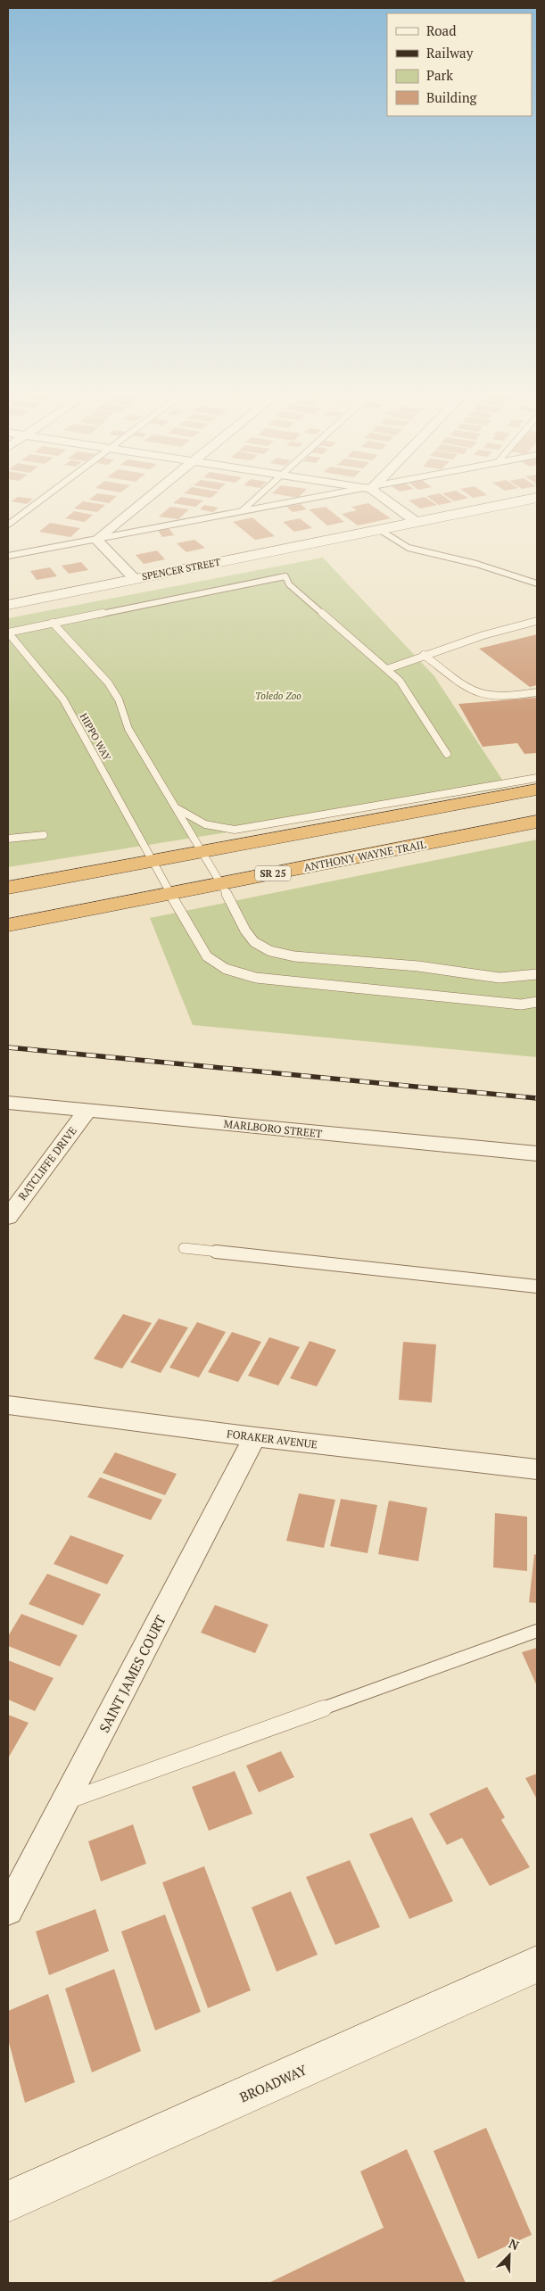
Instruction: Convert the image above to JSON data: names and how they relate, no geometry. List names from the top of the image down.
{
  "streets": {
    "highway": ["ANTHONY WAYNE TRAIL", "SR 25"],
    "street": [
      "SPENCER STREET",
      "MARLBORO STREET",
      "RATCLIFFE DRIVE",
      "FORAKER AVENUE",
      "SAINT JAMES COURT",
      "BROADWAY"
    ],
    "lane": ["HIPPO WAY"]
  },
  "crossings": [
    ["HIPPO WAY", "ANTHONY WAYNE TRAIL"],
    ["MARLBORO STREET", "RATCLIFFE DRIVE"],
    ["FORAKER AVENUE", "SAINT JAMES COURT"]
  ],
  "parks": ["Toledo Zoo"],
  "legend": [
    "Road",
    "Railway",
    "Park",
    "Building"
  ],
  "north": "top right"
}
